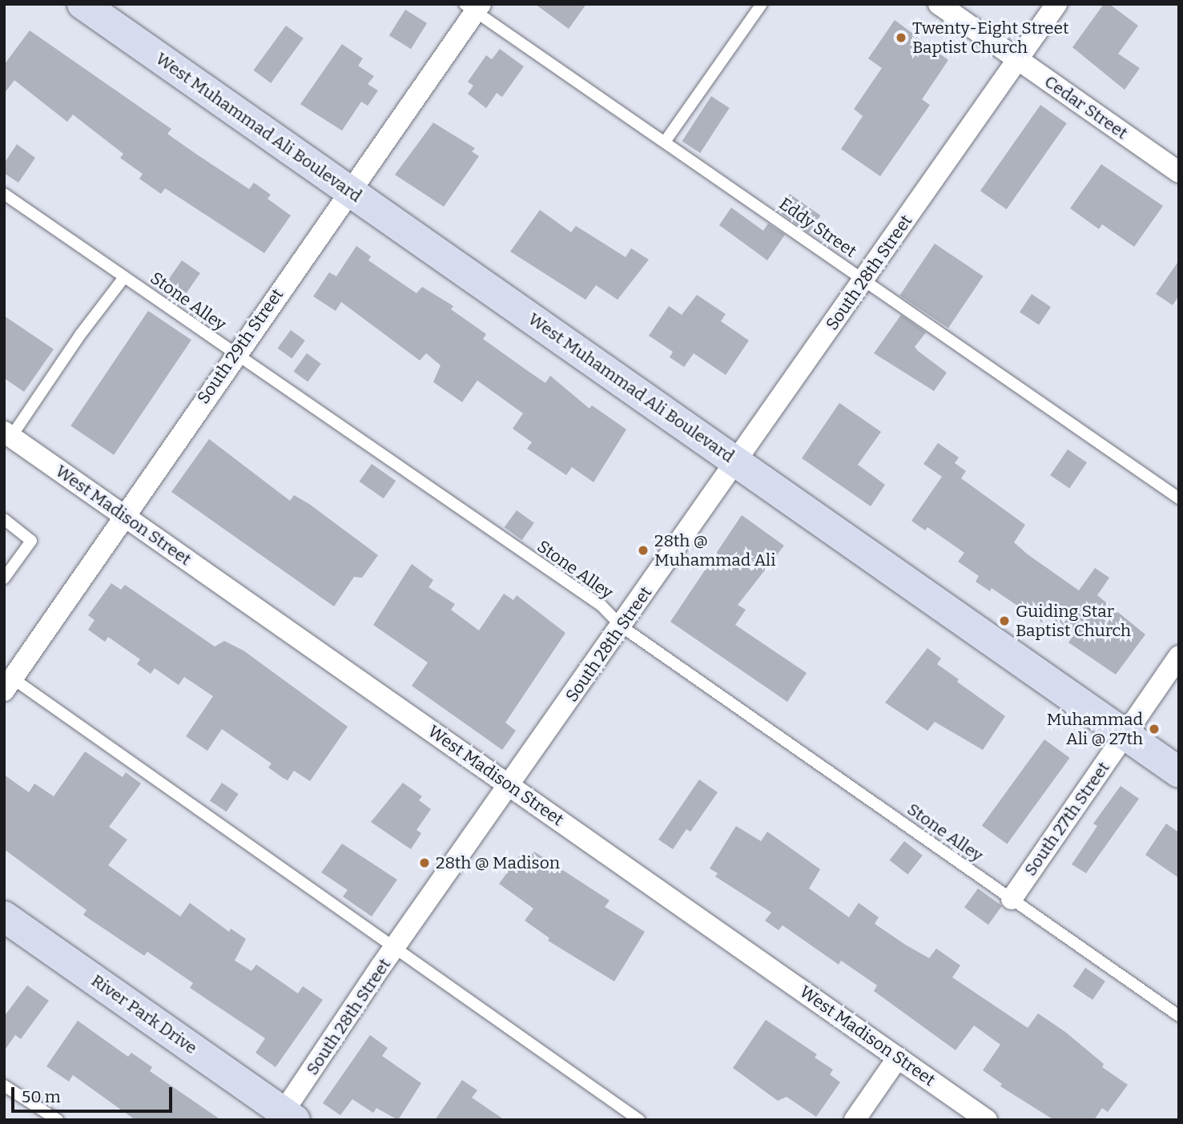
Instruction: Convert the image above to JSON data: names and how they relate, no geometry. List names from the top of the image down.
{
  "streets": {
    "main road": ["West Muhammad Ali Boulevard", "River Park Drive"],
    "street": [
      "Cedar Street",
      "South 28th Street",
      "South 29th Street",
      "West Madison Street",
      "South 27th Street"
    ],
    "lane": ["Eddy Street", "Stone Alley"]
  },
  "crossings": [
    ["Cedar Street", "South 28th Street"],
    ["West Muhammad Ali Boulevard", "South 28th Street"],
    ["West Muhammad Ali Boulevard", "South 29th Street"],
    ["West Muhammad Ali Boulevard", "South 27th Street"],
    ["Eddy Street", "South 28th Street"],
    ["Eddy Street", "South 29th Street"],
    ["South 28th Street", "Stone Alley"],
    ["South 28th Street", "West Madison Street"],
    ["South 28th Street", "River Park Drive"],
    ["Stone Alley", "South 29th Street"],
    ["Stone Alley", "South 27th Street"],
    ["South 29th Street", "West Madison Street"]
  ],
  "places": [
    "Twenty-Eight Street Baptist Church",
    "28th @ Muhammad Ali",
    "Guiding Star Baptist Church",
    "Muhammad Ali @ 27th",
    "28th @ Madison"
  ],
  "scale_bar": "50 m"
}
